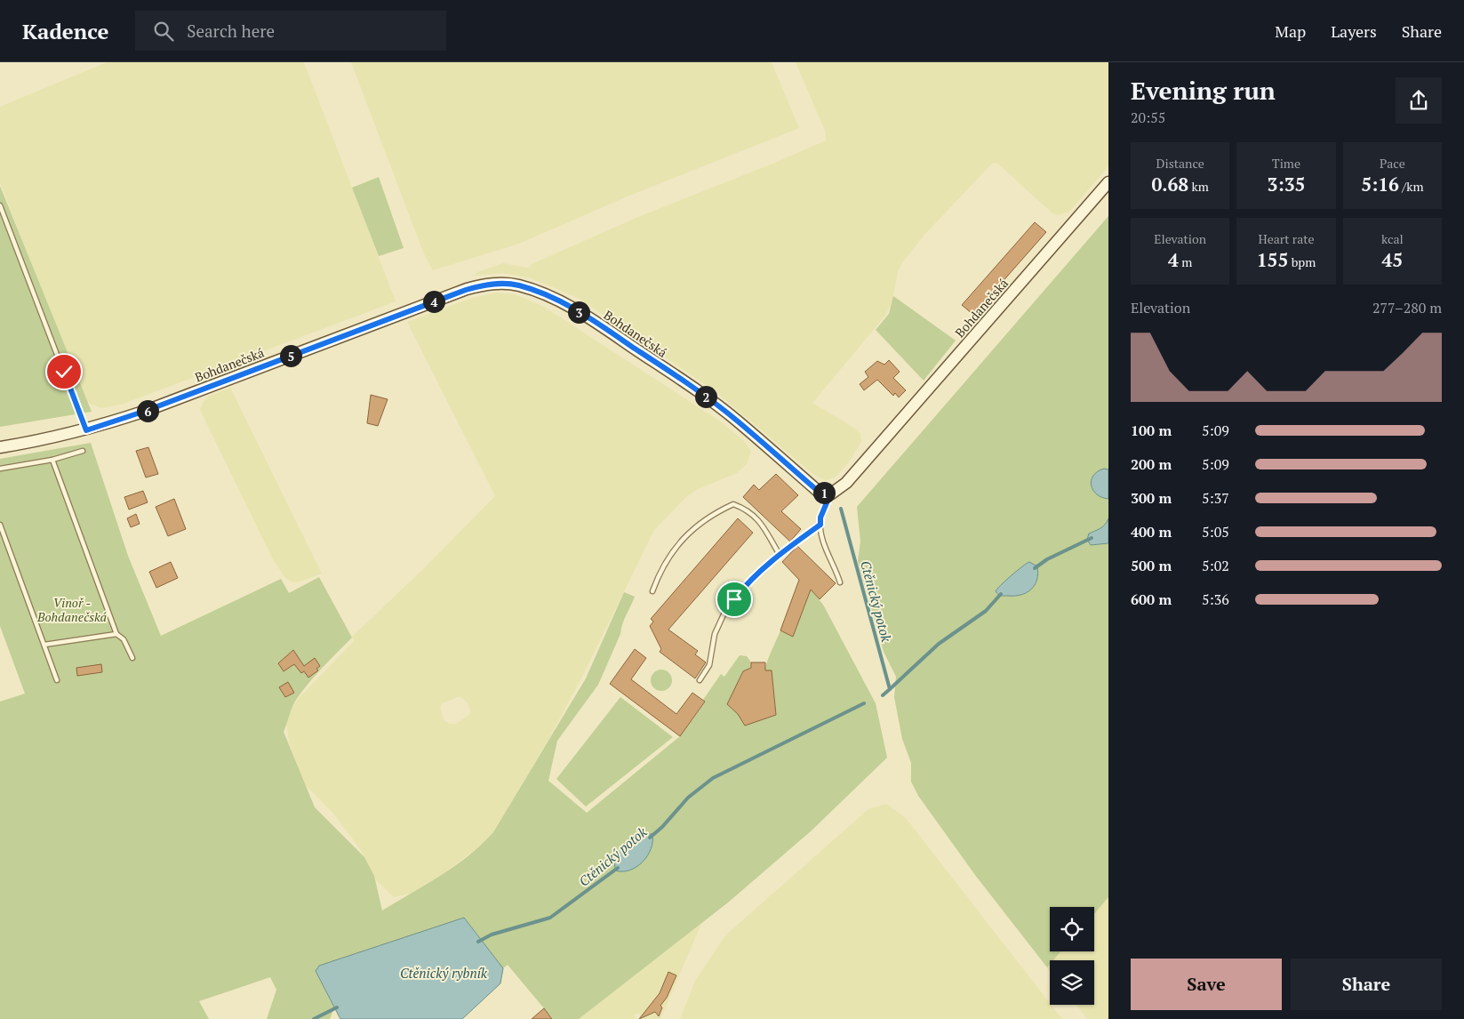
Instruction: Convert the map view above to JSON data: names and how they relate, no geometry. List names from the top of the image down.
{
  "streets": {
    "street": ["Bohdanečská"]
  },
  "water": ["Ctěnický potok", "Ctěnický rybník"],
  "parks": ["Vinoř - Bohdanečská"],
  "page": {
    "header": "Kadence",
    "search": "Search here",
    "nav": ["Map", "Layers", "Share"],
    "heading": ["Evening run", "20:55"],
    "stats": [
      ["Distance", "0.68 km"],
      ["Time", "3:35"],
      ["Pace", "5:16 /km"],
      ["Elevation", "4 m"],
      ["Heart rate", "155 bpm"],
      ["kcal", "45"]
    ],
    "chart": ["Elevation", "277–280 m"],
    "pins": [
      "4",
      "3",
      "5",
      "2",
      "6",
      "1"
    ],
    "list": [
      {
        "name": "100 m",
        "note": "5:09"
      },
      {
        "name": "200 m",
        "note": "5:09"
      },
      {
        "name": "300 m",
        "note": "5:37"
      },
      {
        "name": "400 m",
        "note": "5:05"
      },
      {
        "name": "500 m",
        "note": "5:02"
      },
      {
        "name": "600 m",
        "note": "5:36"
      }
    ],
    "buttons": ["Save", "Share"]
  }
}
